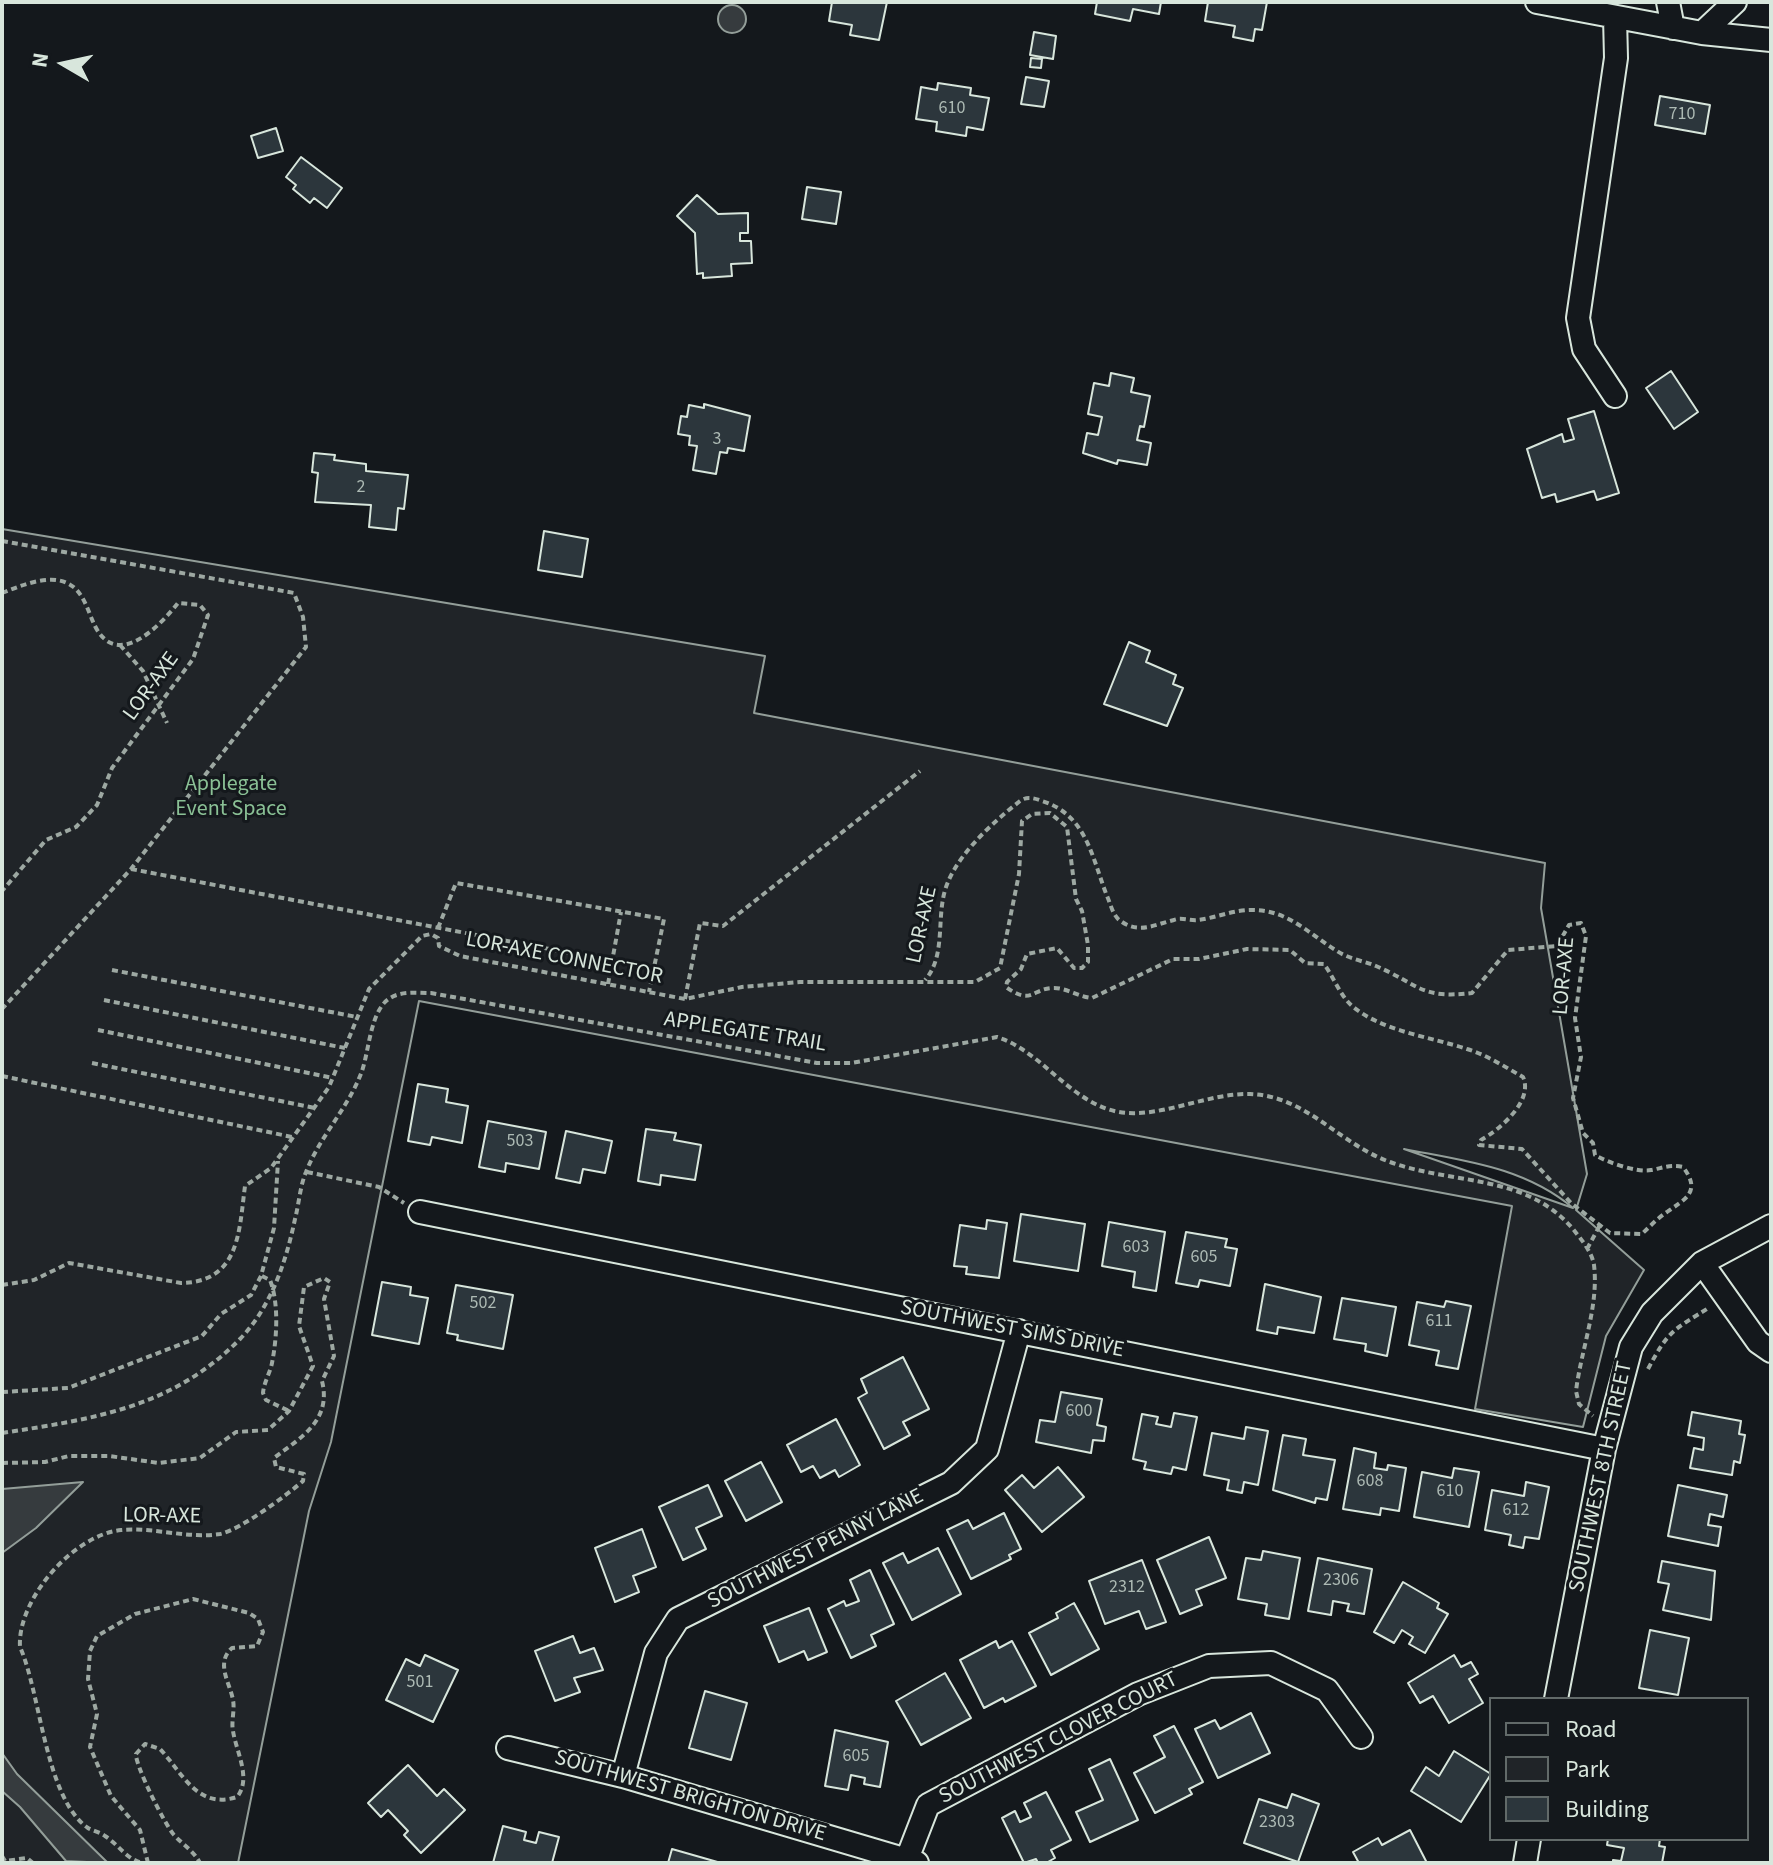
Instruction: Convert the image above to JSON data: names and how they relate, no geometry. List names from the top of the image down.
{
  "streets": {
    "street": [
      "SOUTHWEST SIMS DRIVE",
      "SOUTHWEST 8TH STREET",
      "SOUTHWEST PENNY LANE",
      "SOUTHWEST CLOVER COURT",
      "SOUTHWEST BRIGHTON DRIVE"
    ],
    "path": ["LOR-AXE", "LOR-AXE CONNECTOR", "APPLEGATE TRAIL"]
  },
  "crossings": [
    ["LOR-AXE", "LOR-AXE CONNECTOR"],
    ["LOR-AXE", "APPLEGATE TRAIL"],
    ["SOUTHWEST SIMS DRIVE", "SOUTHWEST 8TH STREET"],
    ["SOUTHWEST SIMS DRIVE", "SOUTHWEST PENNY LANE"],
    ["SOUTHWEST PENNY LANE", "SOUTHWEST BRIGHTON DRIVE"],
    ["SOUTHWEST CLOVER COURT", "SOUTHWEST BRIGHTON DRIVE"]
  ],
  "parks": ["Applegate Event Space"],
  "house_numbers": [
    "610",
    "710",
    "3",
    "2",
    "503",
    "603",
    "605",
    "502",
    "611",
    "600",
    "608",
    "610",
    "612",
    "2306",
    "2312",
    "501",
    "605",
    "2303"
  ],
  "legend": ["Road", "Park", "Building"],
  "north": "left"
}
